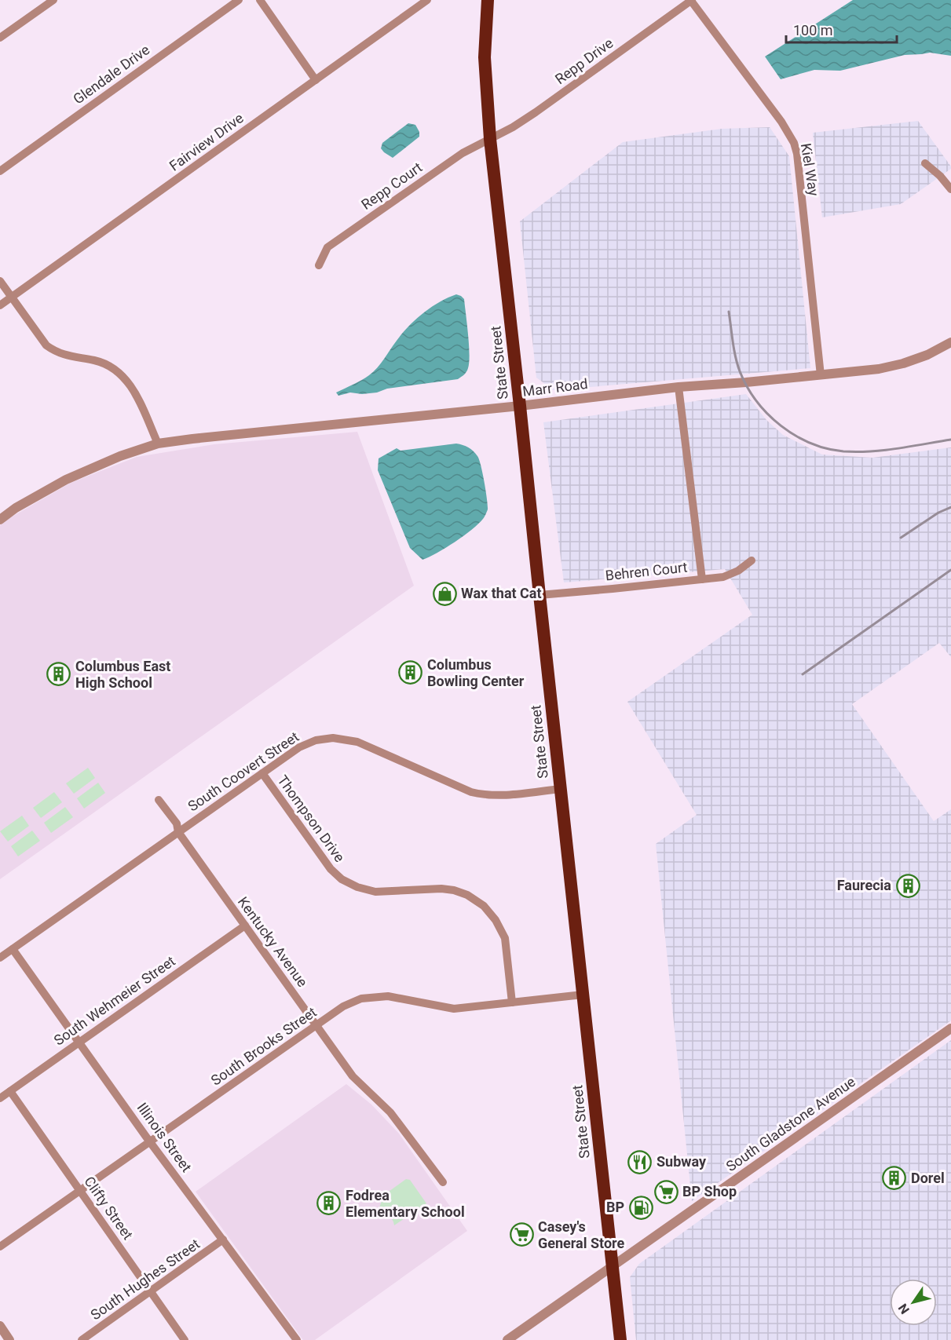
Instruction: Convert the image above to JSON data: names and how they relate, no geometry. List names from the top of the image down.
{
  "streets": {
    "highway": ["State Street"],
    "street": [
      "Repp Drive",
      "Glendale Drive",
      "Fairview Drive",
      "Kiel Way",
      "Repp Court",
      "Marr Road",
      "Behren Court",
      "South Coovert Street",
      "Thompson Drive",
      "Kentucky Avenue",
      "South Wehmeier Street",
      "South Brooks Street",
      "South Gladstone Avenue",
      "Illinois Street",
      "Clifty Street",
      "South Hughes Street"
    ]
  },
  "crossings": [
    ["Repp Drive", "Kiel Way"],
    ["Repp Drive", "Repp Court"],
    ["Repp Drive", "State Street"],
    ["Kiel Way", "Marr Road"],
    ["Repp Court", "State Street"],
    ["State Street", "Marr Road"],
    ["State Street", "Behren Court"],
    ["State Street", "South Coovert Street"],
    ["State Street", "South Brooks Street"],
    ["State Street", "South Gladstone Avenue"],
    ["South Coovert Street", "Thompson Drive"],
    ["South Coovert Street", "Kentucky Avenue"],
    ["South Coovert Street", "Illinois Street"],
    ["Thompson Drive", "South Brooks Street"],
    ["Kentucky Avenue", "South Wehmeier Street"],
    ["Kentucky Avenue", "South Brooks Street"],
    ["South Wehmeier Street", "Illinois Street"],
    ["South Wehmeier Street", "Clifty Street"],
    ["South Brooks Street", "Illinois Street"],
    ["South Brooks Street", "Clifty Street"],
    ["Illinois Street", "South Hughes Street"],
    ["Clifty Street", "South Hughes Street"]
  ],
  "places": {
    "shop": ["Wax that Cat"],
    "building": [
      "Columbus Bowling Center",
      "Columbus East High School",
      "Faurecia",
      "Dorel",
      "Fodrea Elementary School"
    ],
    "restaurant": ["Subway"],
    "supermarket": ["BP Shop", "Casey's General Store"],
    "fuel station": ["BP"]
  },
  "scale_bar": "100 m",
  "north": "bottom left"
}
